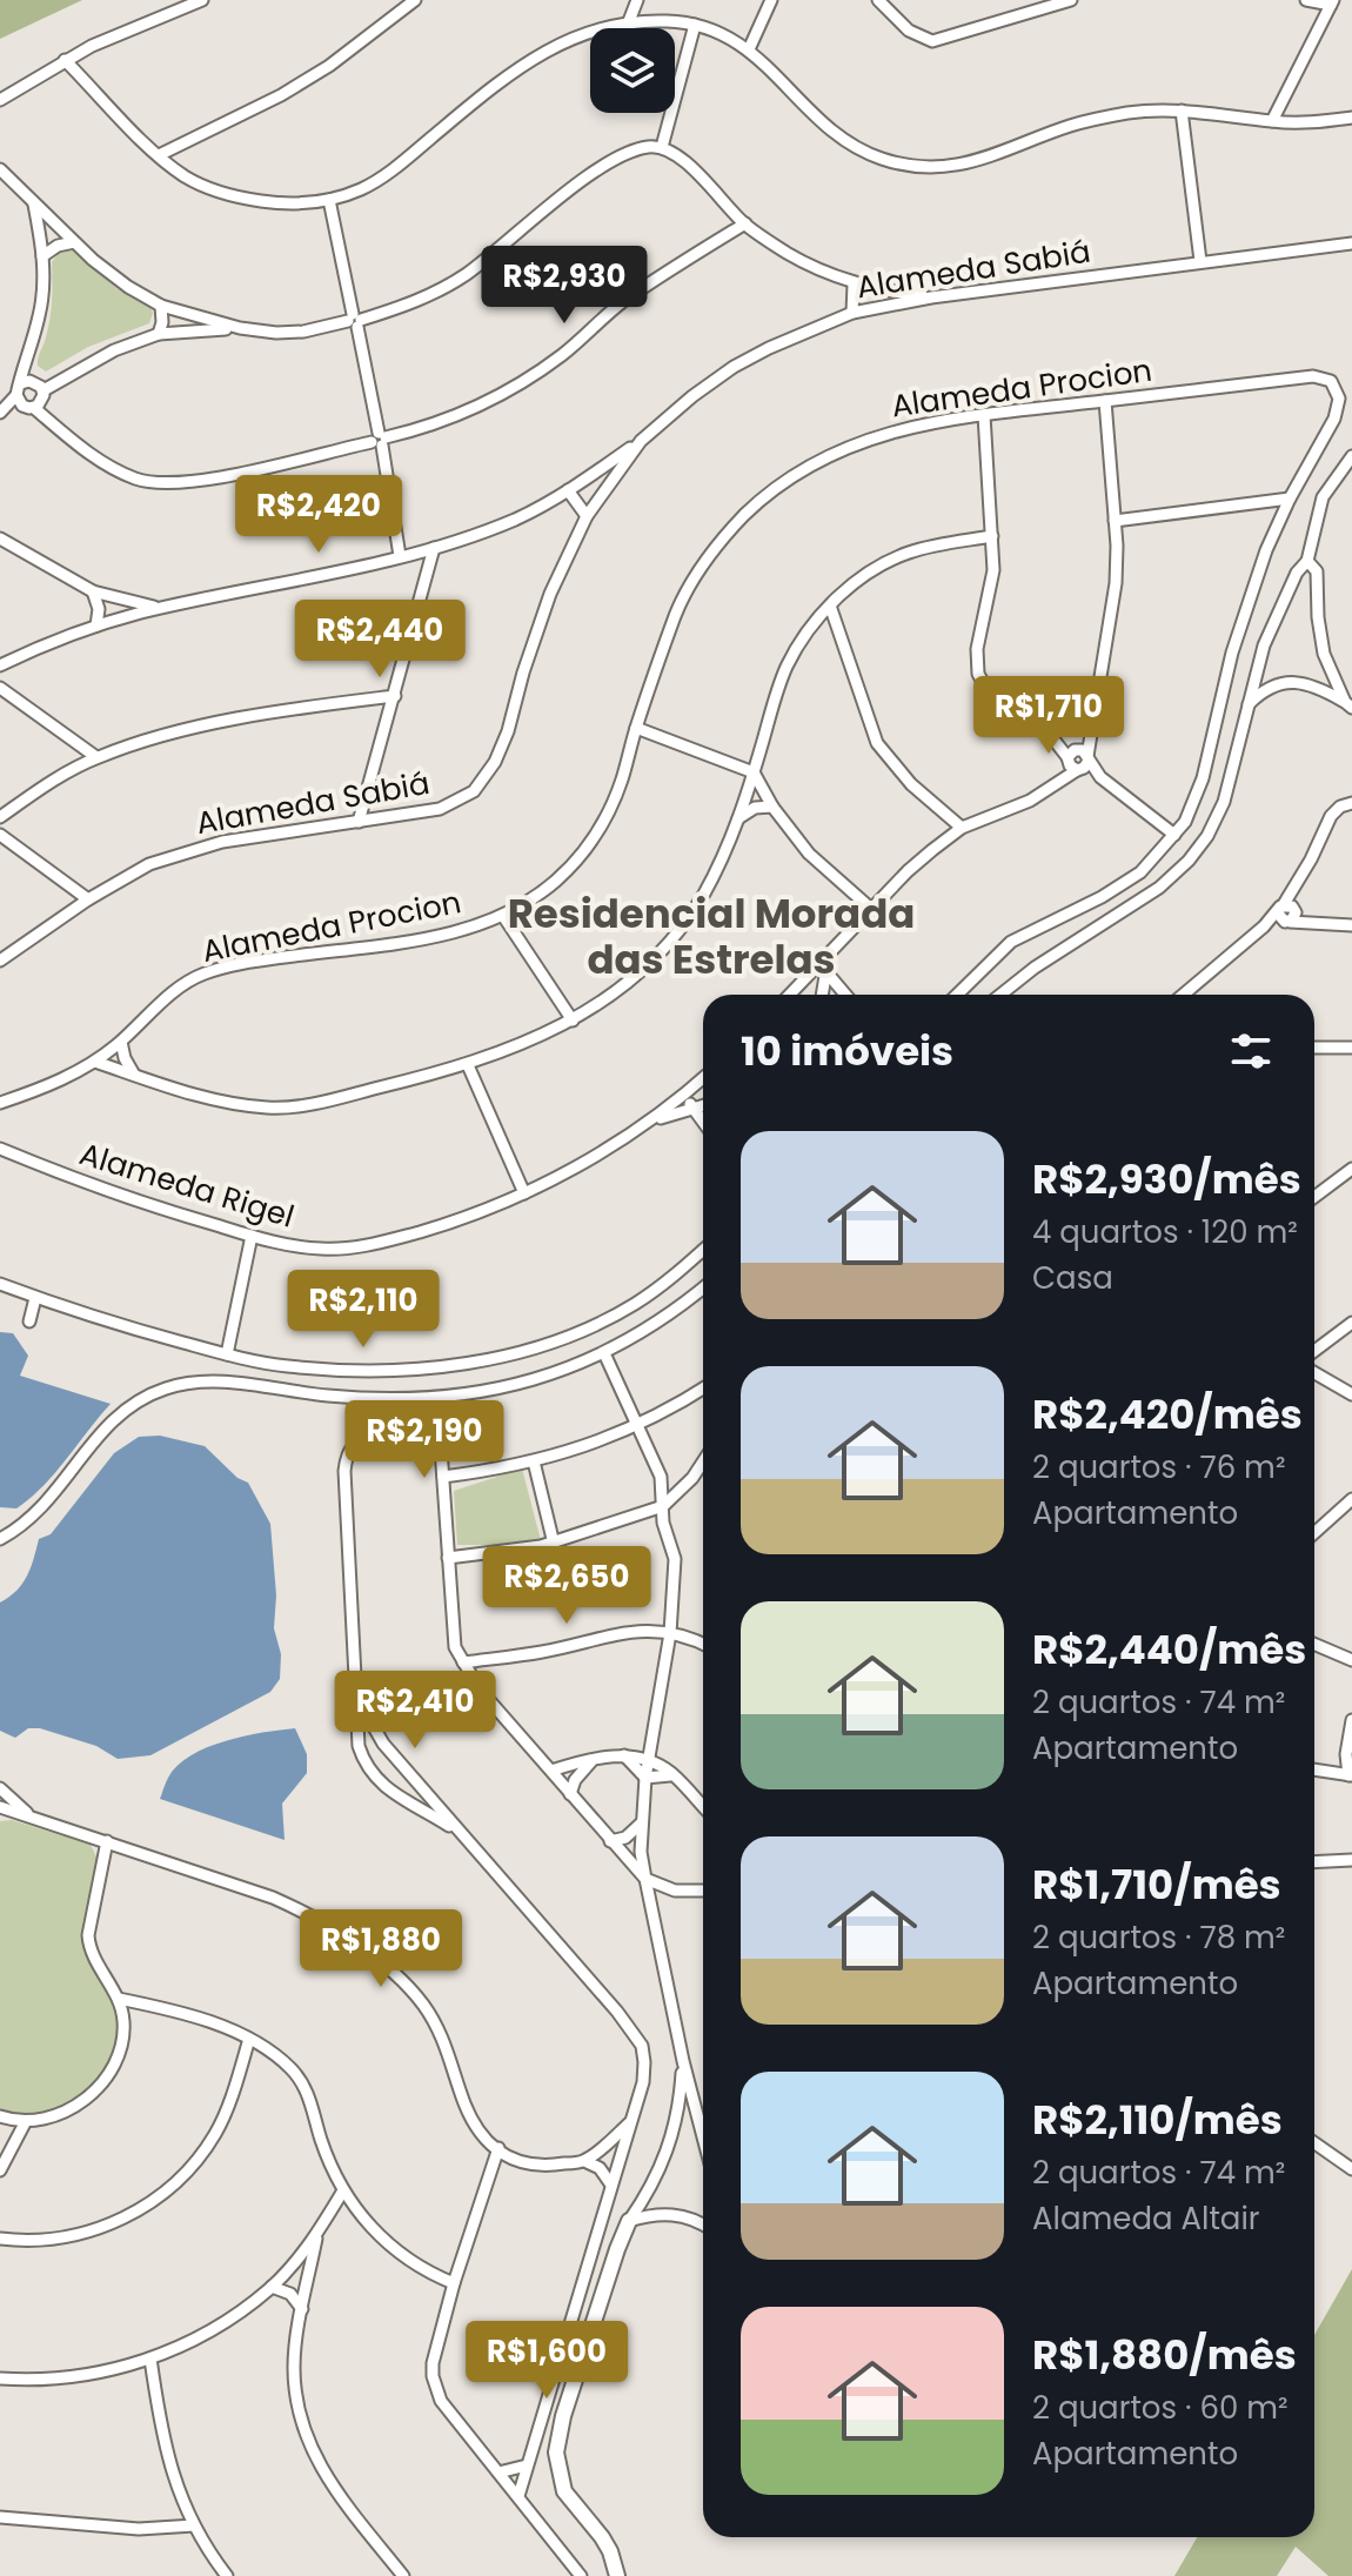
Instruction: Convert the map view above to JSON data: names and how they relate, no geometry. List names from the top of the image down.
{
  "streets": {
    "street": ["Alameda Sabiá", "Alameda Procion", "Alameda Rigel"]
  },
  "districts": ["Residencial Morada das Estrelas"],
  "page": {
    "price": [
      "R$2,930",
      "R$2,420",
      "R$2,440",
      "R$1,710",
      "R$2,110",
      "R$2,190",
      "R$2,650",
      "R$2,410",
      "R$1,880",
      "R$1,600"
    ],
    "heading": "10 imóveis",
    "list": [
      {
        "name": "R$2,930/mês",
        "note": "4 quartos · 120 m² · Casa"
      },
      {
        "name": "R$2,420/mês",
        "note": "2 quartos · 76 m² · Apartamento"
      },
      {
        "name": "R$2,440/mês",
        "note": "2 quartos · 74 m² · Apartamento"
      },
      {
        "name": "R$1,710/mês",
        "note": "2 quartos · 78 m² · Apartamento"
      },
      {
        "name": "R$2,110/mês",
        "note": "2 quartos · 74 m² · Alameda Altair"
      },
      {
        "name": "R$1,880/mês",
        "note": "2 quartos · 60 m² · Apartamento"
      }
    ]
  }
}
